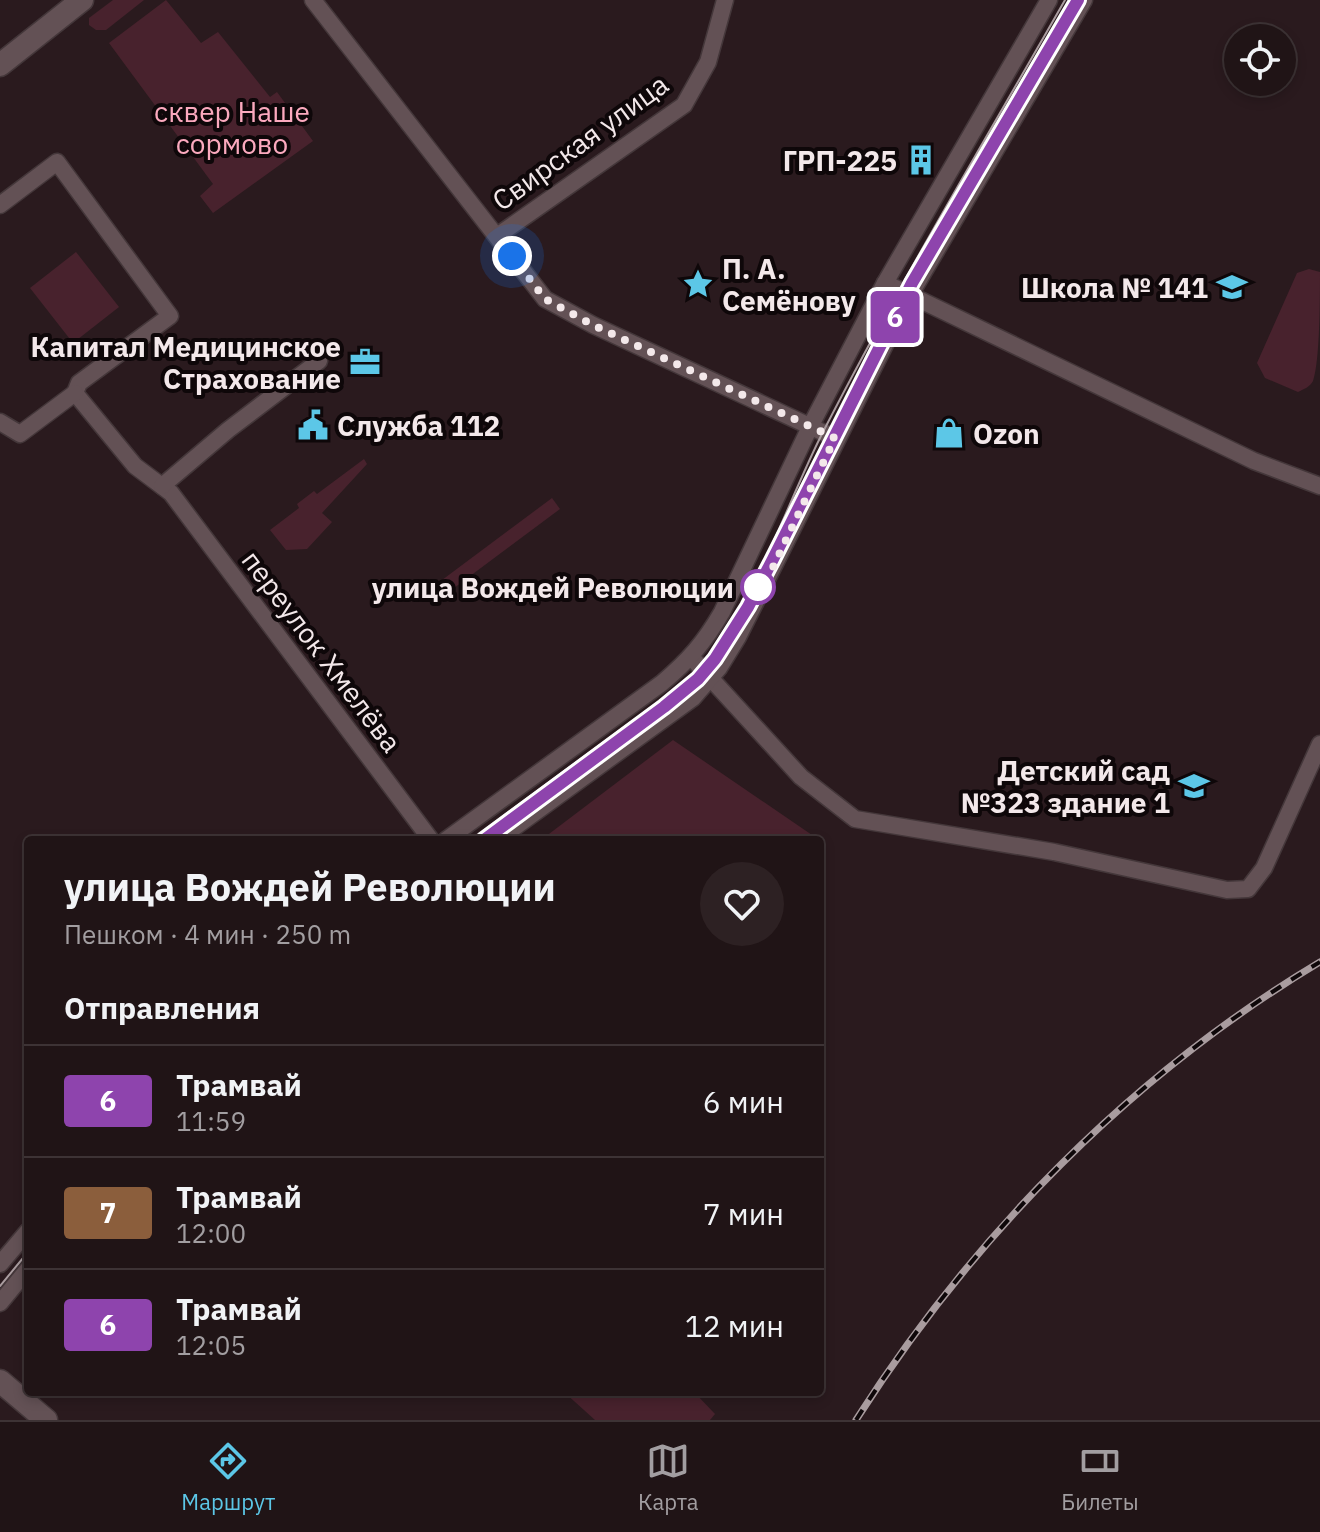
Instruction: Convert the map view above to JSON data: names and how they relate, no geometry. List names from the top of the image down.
{
  "streets": {
    "street": ["Свирская улица", "переулок Хмелёва"]
  },
  "parks": ["сквер Наше сормово"],
  "places": {
    "building": ["ГРП-225"],
    "place": ["П. А. Семёнову"],
    "school or university": ["Школа № 141", "Детский сад №323 здание 1"],
    "office": ["Капитал Медицинское Страхование"],
    "public building": ["Служба 112"],
    "shop": ["Ozon"],
    "other": ["улица Вождей Революции"]
  },
  "lines": ["tram line 6"],
  "page": {
    "on_map": "6",
    "heading": [
      ["улица Вождей Революции", "Пешком · 4 мин · 250 m"],
      "Отправления"
    ],
    "list": [
      {
        "mark": "6",
        "name": "Трамвай",
        "note": "11:59",
        "value": "6 мин"
      },
      {
        "mark": "7",
        "name": "Трамвай",
        "note": "12:00",
        "value": "7 мин"
      },
      {
        "mark": "6",
        "name": "Трамвай",
        "note": "12:05",
        "value": "12 мин"
      }
    ],
    "tabs": ["Маршрут", "Карта", "Билеты"]
  }
}
